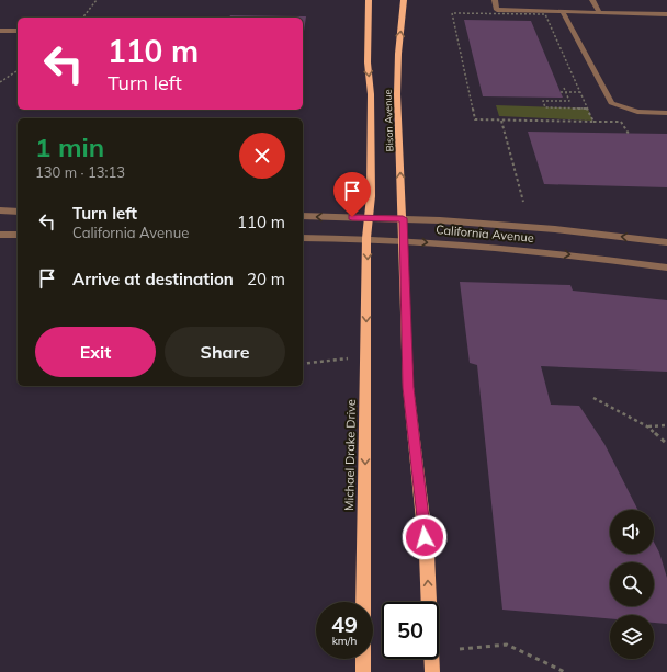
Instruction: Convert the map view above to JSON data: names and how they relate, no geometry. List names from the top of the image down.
{
  "streets": {
    "main road": ["Bison Avenue", "Michael Drake Drive"],
    "street": ["California Avenue"]
  },
  "crossings": [
    ["Bison Avenue", "California Avenue"],
    ["Bison Avenue", "Michael Drake Drive"],
    ["California Avenue", "Michael Drake Drive"]
  ],
  "page": {
    "turn": ["110 m", "Turn left"],
    "heading": ["1 min", "130 m · 13:13"],
    "list": [
      {
        "name": "Turn left",
        "note": "California Avenue",
        "value": "110 m"
      },
      {
        "name": "Arrive at destination",
        "value": "20 m"
      }
    ],
    "buttons": ["Exit", "Share"],
    "speed": "49 km/h",
    "limit": "50"
  }
}
